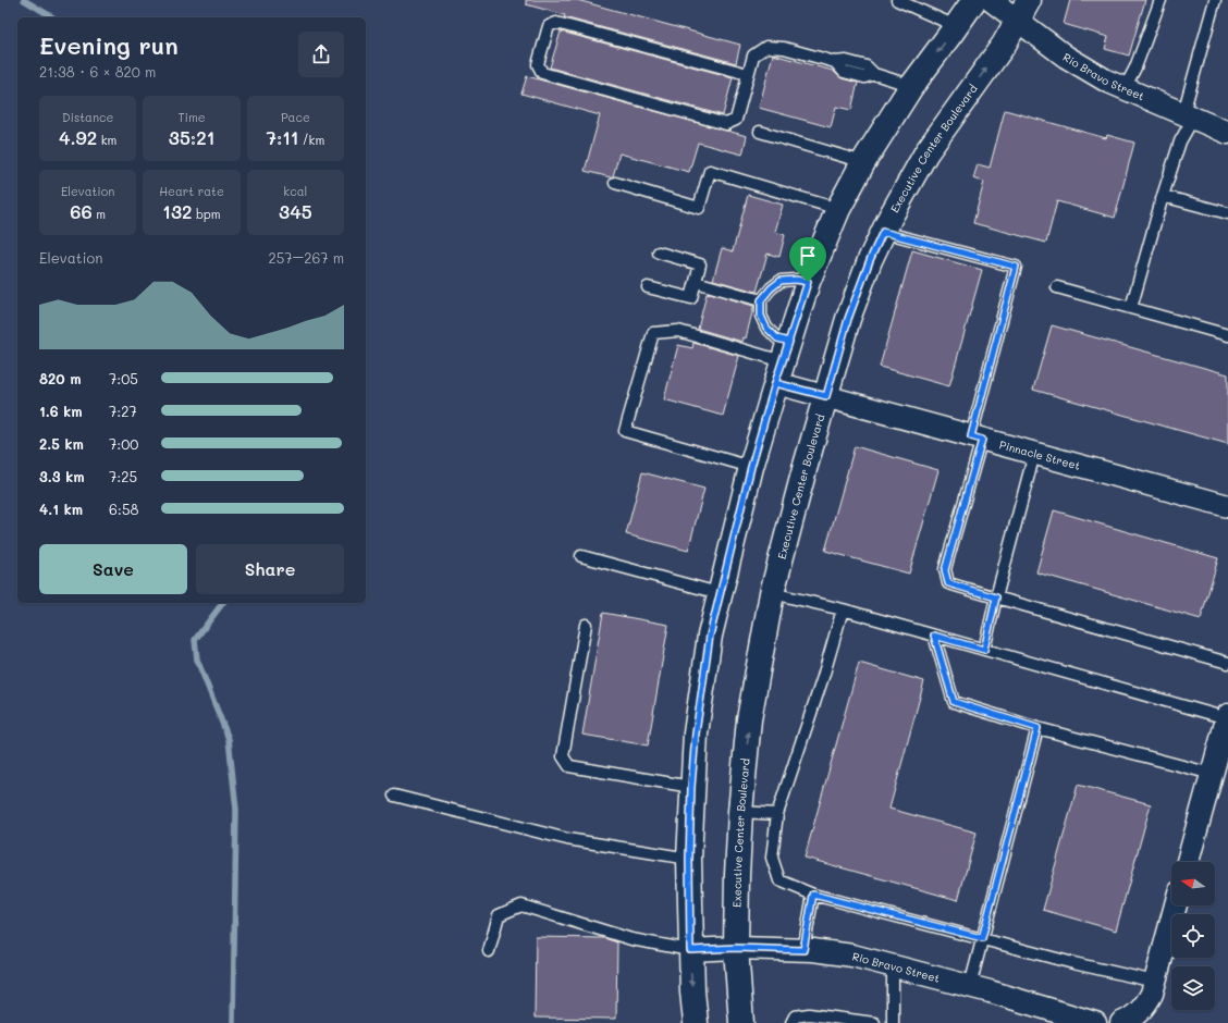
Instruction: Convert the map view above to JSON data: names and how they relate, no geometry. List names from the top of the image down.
{
  "streets": {
    "main road": ["Executive Center Boulevard"],
    "street": ["Rio Bravo Street", "Pinnacle Street"]
  },
  "crossings": [
    ["Rio Bravo Street", "Executive Center Boulevard"],
    ["Executive Center Boulevard", "Pinnacle Street"]
  ],
  "north": "left",
  "page": {
    "heading": ["Evening run", "21:38 · 6 × 820 m"],
    "stats": [
      ["Distance", "4.92 km"],
      ["Time", "35:21"],
      ["Pace", "7:11 /km"],
      ["Elevation", "66 m"],
      ["Heart rate", "132 bpm"],
      ["kcal", "345"]
    ],
    "chart": ["Elevation", "257–267 m"],
    "list": [
      {
        "name": "820 m",
        "note": "7:05"
      },
      {
        "name": "1.6 km",
        "note": "7:27"
      },
      {
        "name": "2.5 km",
        "note": "7:00"
      },
      {
        "name": "3.3 km",
        "note": "7:25"
      },
      {
        "name": "4.1 km",
        "note": "6:58"
      }
    ],
    "buttons": ["Save", "Share"]
  }
}
